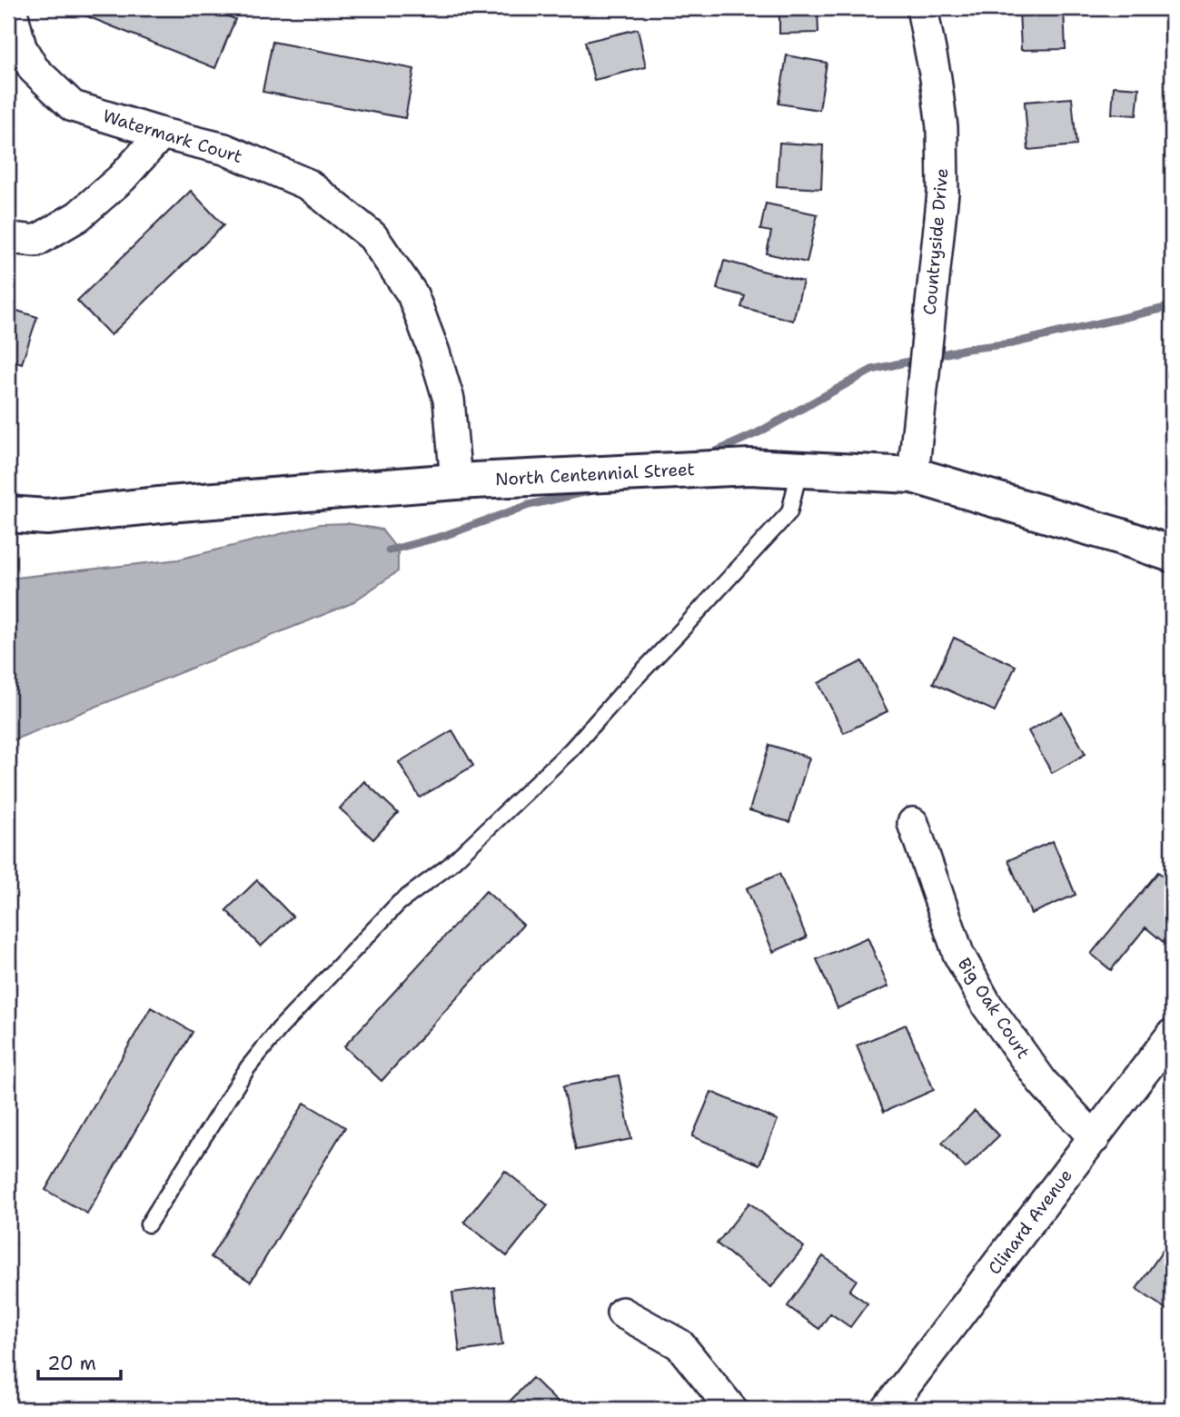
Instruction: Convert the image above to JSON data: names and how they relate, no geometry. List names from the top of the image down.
{
  "streets": {
    "street": [
      "Watermark Court",
      "Countryside Drive",
      "North Centennial Street",
      "Big Oak Court",
      "Clinard Avenue"
    ]
  },
  "crossings": [
    ["Watermark Court", "North Centennial Street"],
    ["Countryside Drive", "North Centennial Street"],
    ["Big Oak Court", "Clinard Avenue"]
  ],
  "scale_bar": "20 m"
}
